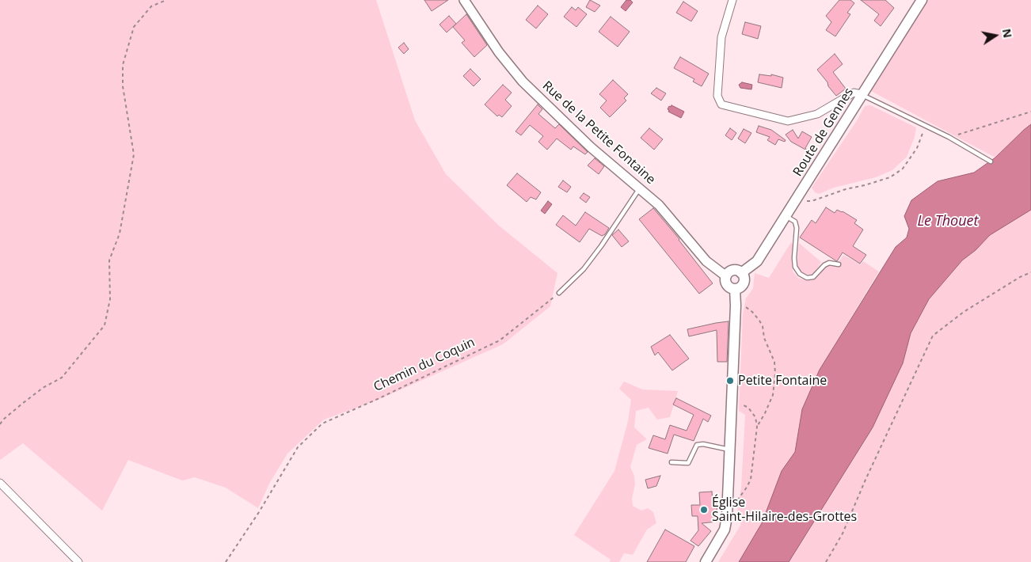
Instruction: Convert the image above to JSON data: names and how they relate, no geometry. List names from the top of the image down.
{
  "streets": {
    "main road": ["Route de Gennes"],
    "street": ["Rue de la Petite Fontaine"],
    "path": ["Chemin du Coquin"]
  },
  "crossings": [
    ["Route de Gennes", "Rue de la Petite Fontaine"]
  ],
  "water": ["Le Thouet"],
  "places": ["Petite Fontaine", "Église Saint-Hilaire-des-Grottes"],
  "north": "right"
}
